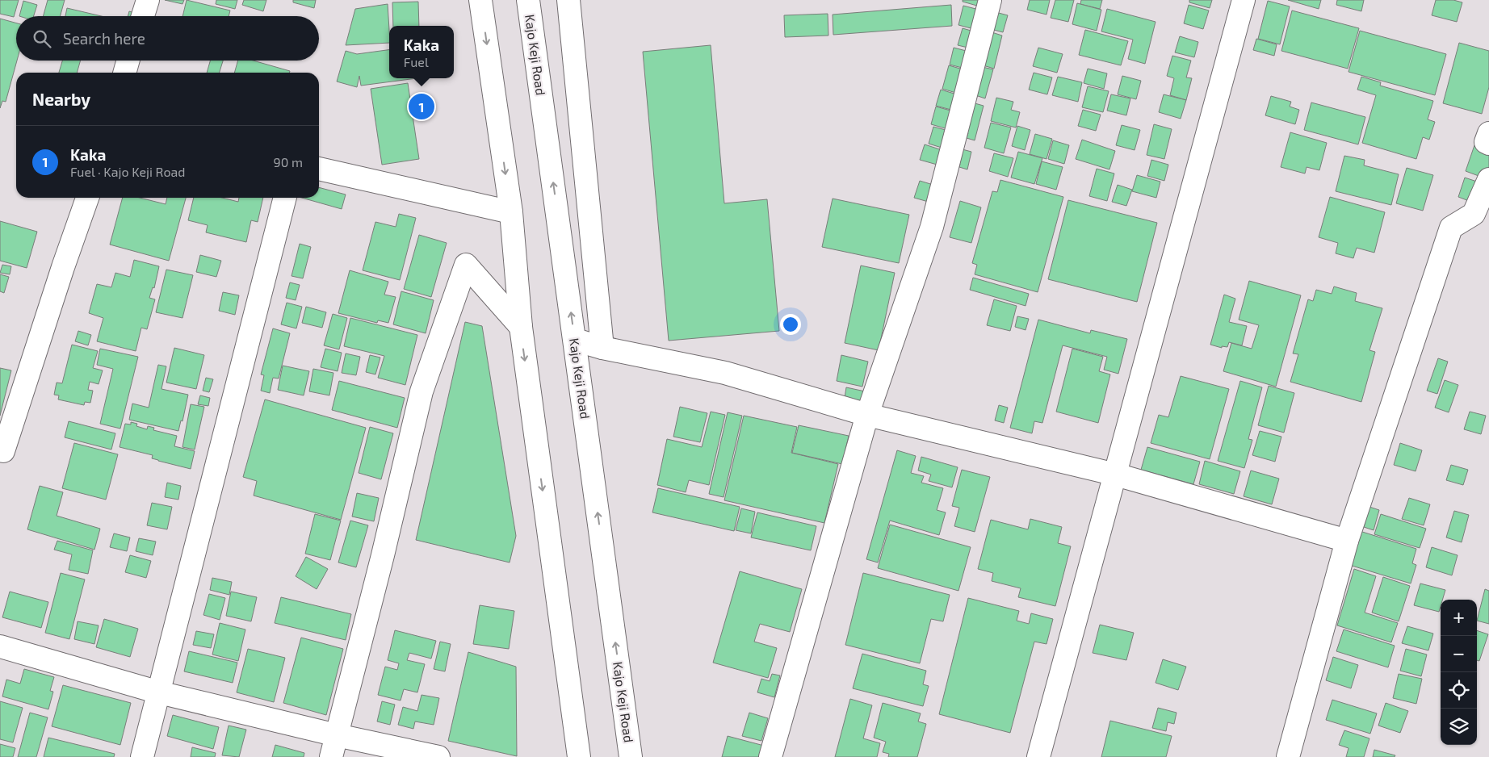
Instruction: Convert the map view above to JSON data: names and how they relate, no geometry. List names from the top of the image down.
{
  "streets": {
    "street": ["Kajo Keji Road"]
  },
  "page": {
    "search": "Search here",
    "popup": ["Kaka", "Fuel"],
    "heading": "Nearby",
    "pins": "1",
    "list": [
      {
        "mark": "1",
        "name": "Kaka",
        "note": "Fuel · Kajo Keji Road",
        "value": "90 m"
      }
    ],
    "map_buttons": ["+", "−"]
  }
}
